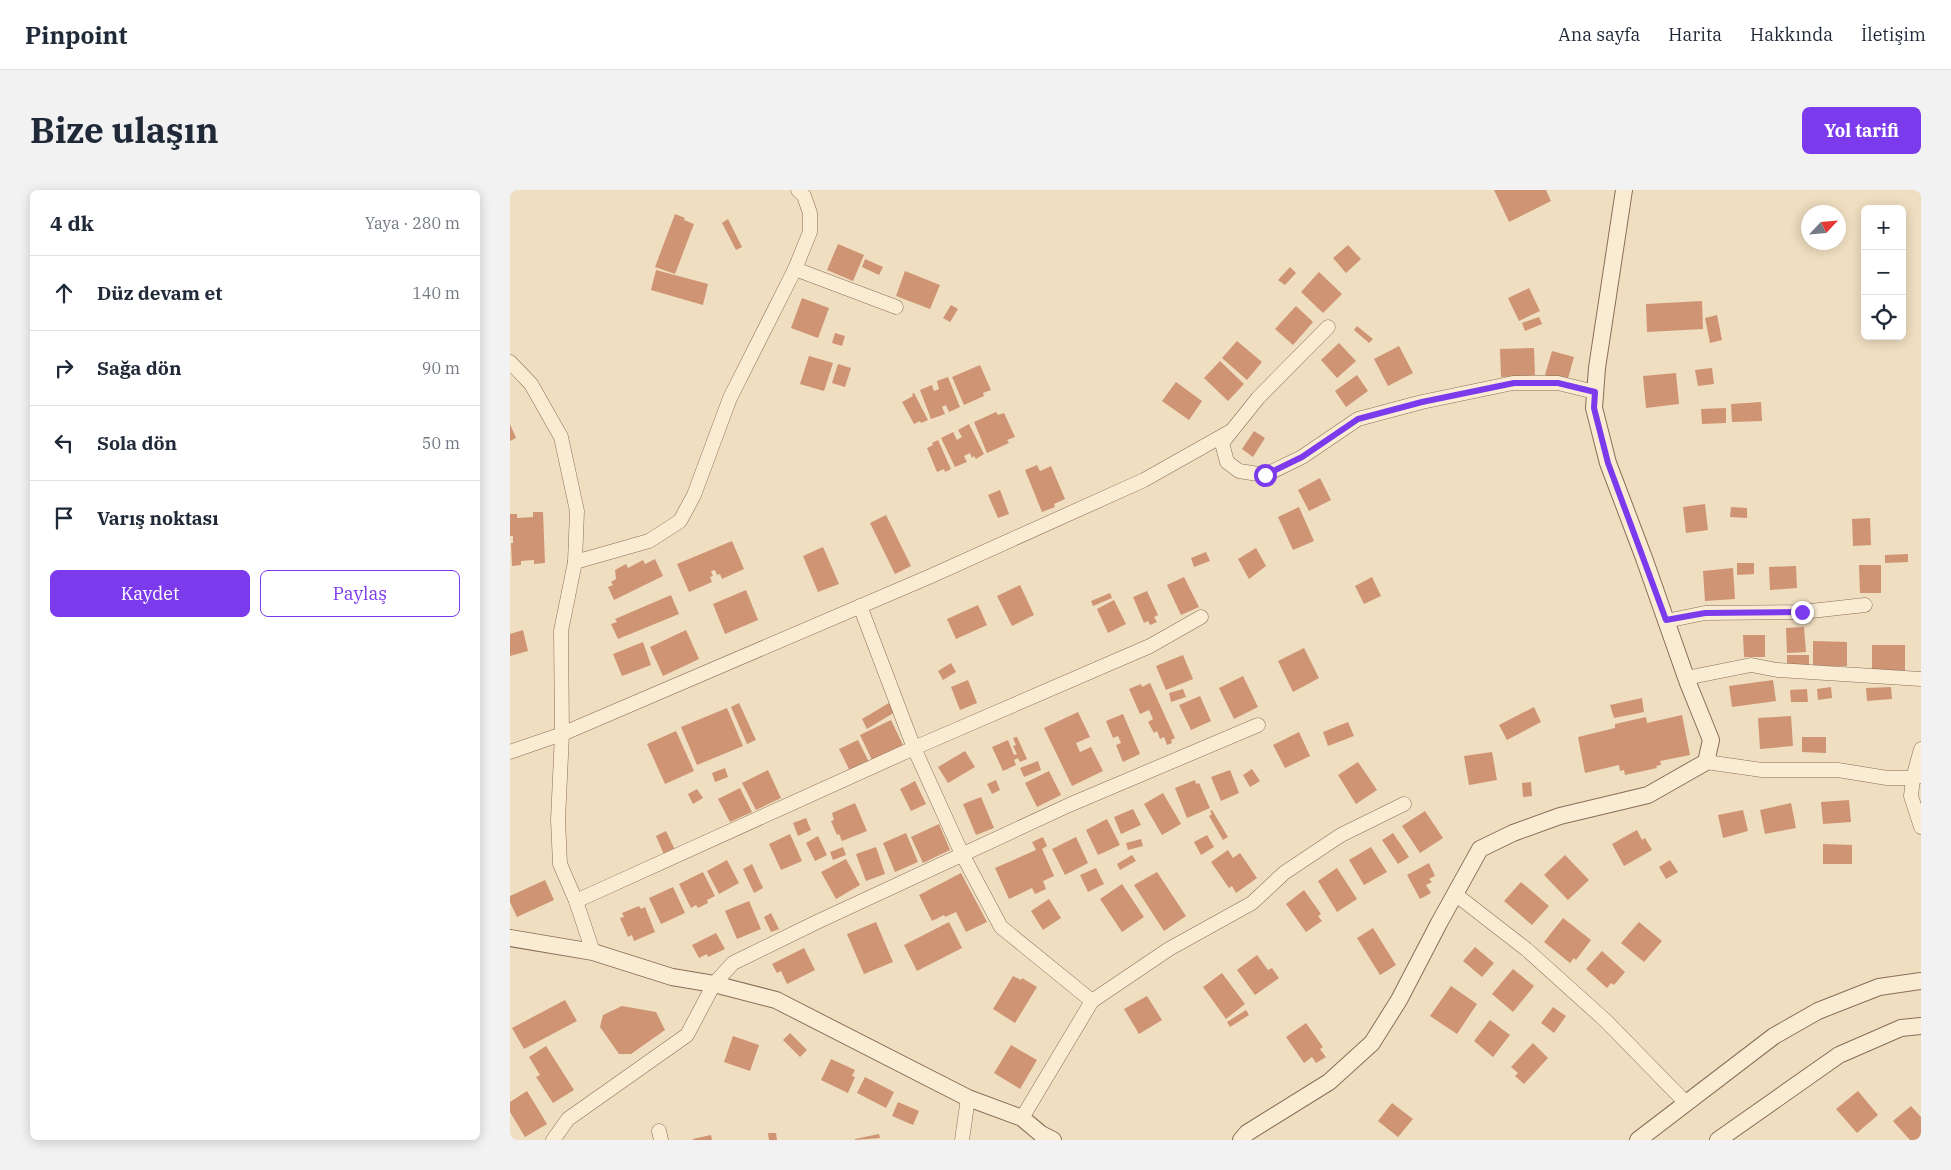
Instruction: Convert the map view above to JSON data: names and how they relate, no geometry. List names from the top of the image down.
{
  "north": "top right",
  "page": {
    "header": "Pinpoint",
    "nav": [
      "Ana sayfa",
      "Harita",
      "Hakkında",
      "İletişim"
    ],
    "title": "Bize ulaşın",
    "buttons": [
      "Yol tarifi",
      ["Kaydet", "Paylaş"]
    ],
    "heading": ["4 dk", "Yaya · 280 m"],
    "map_buttons": ["+", "−"],
    "list": [
      ["Düz devam et", "140 m"],
      ["Sağa dön", "90 m"],
      ["Sola dön", "50 m"],
      "Varış noktası"
    ]
  }
}
